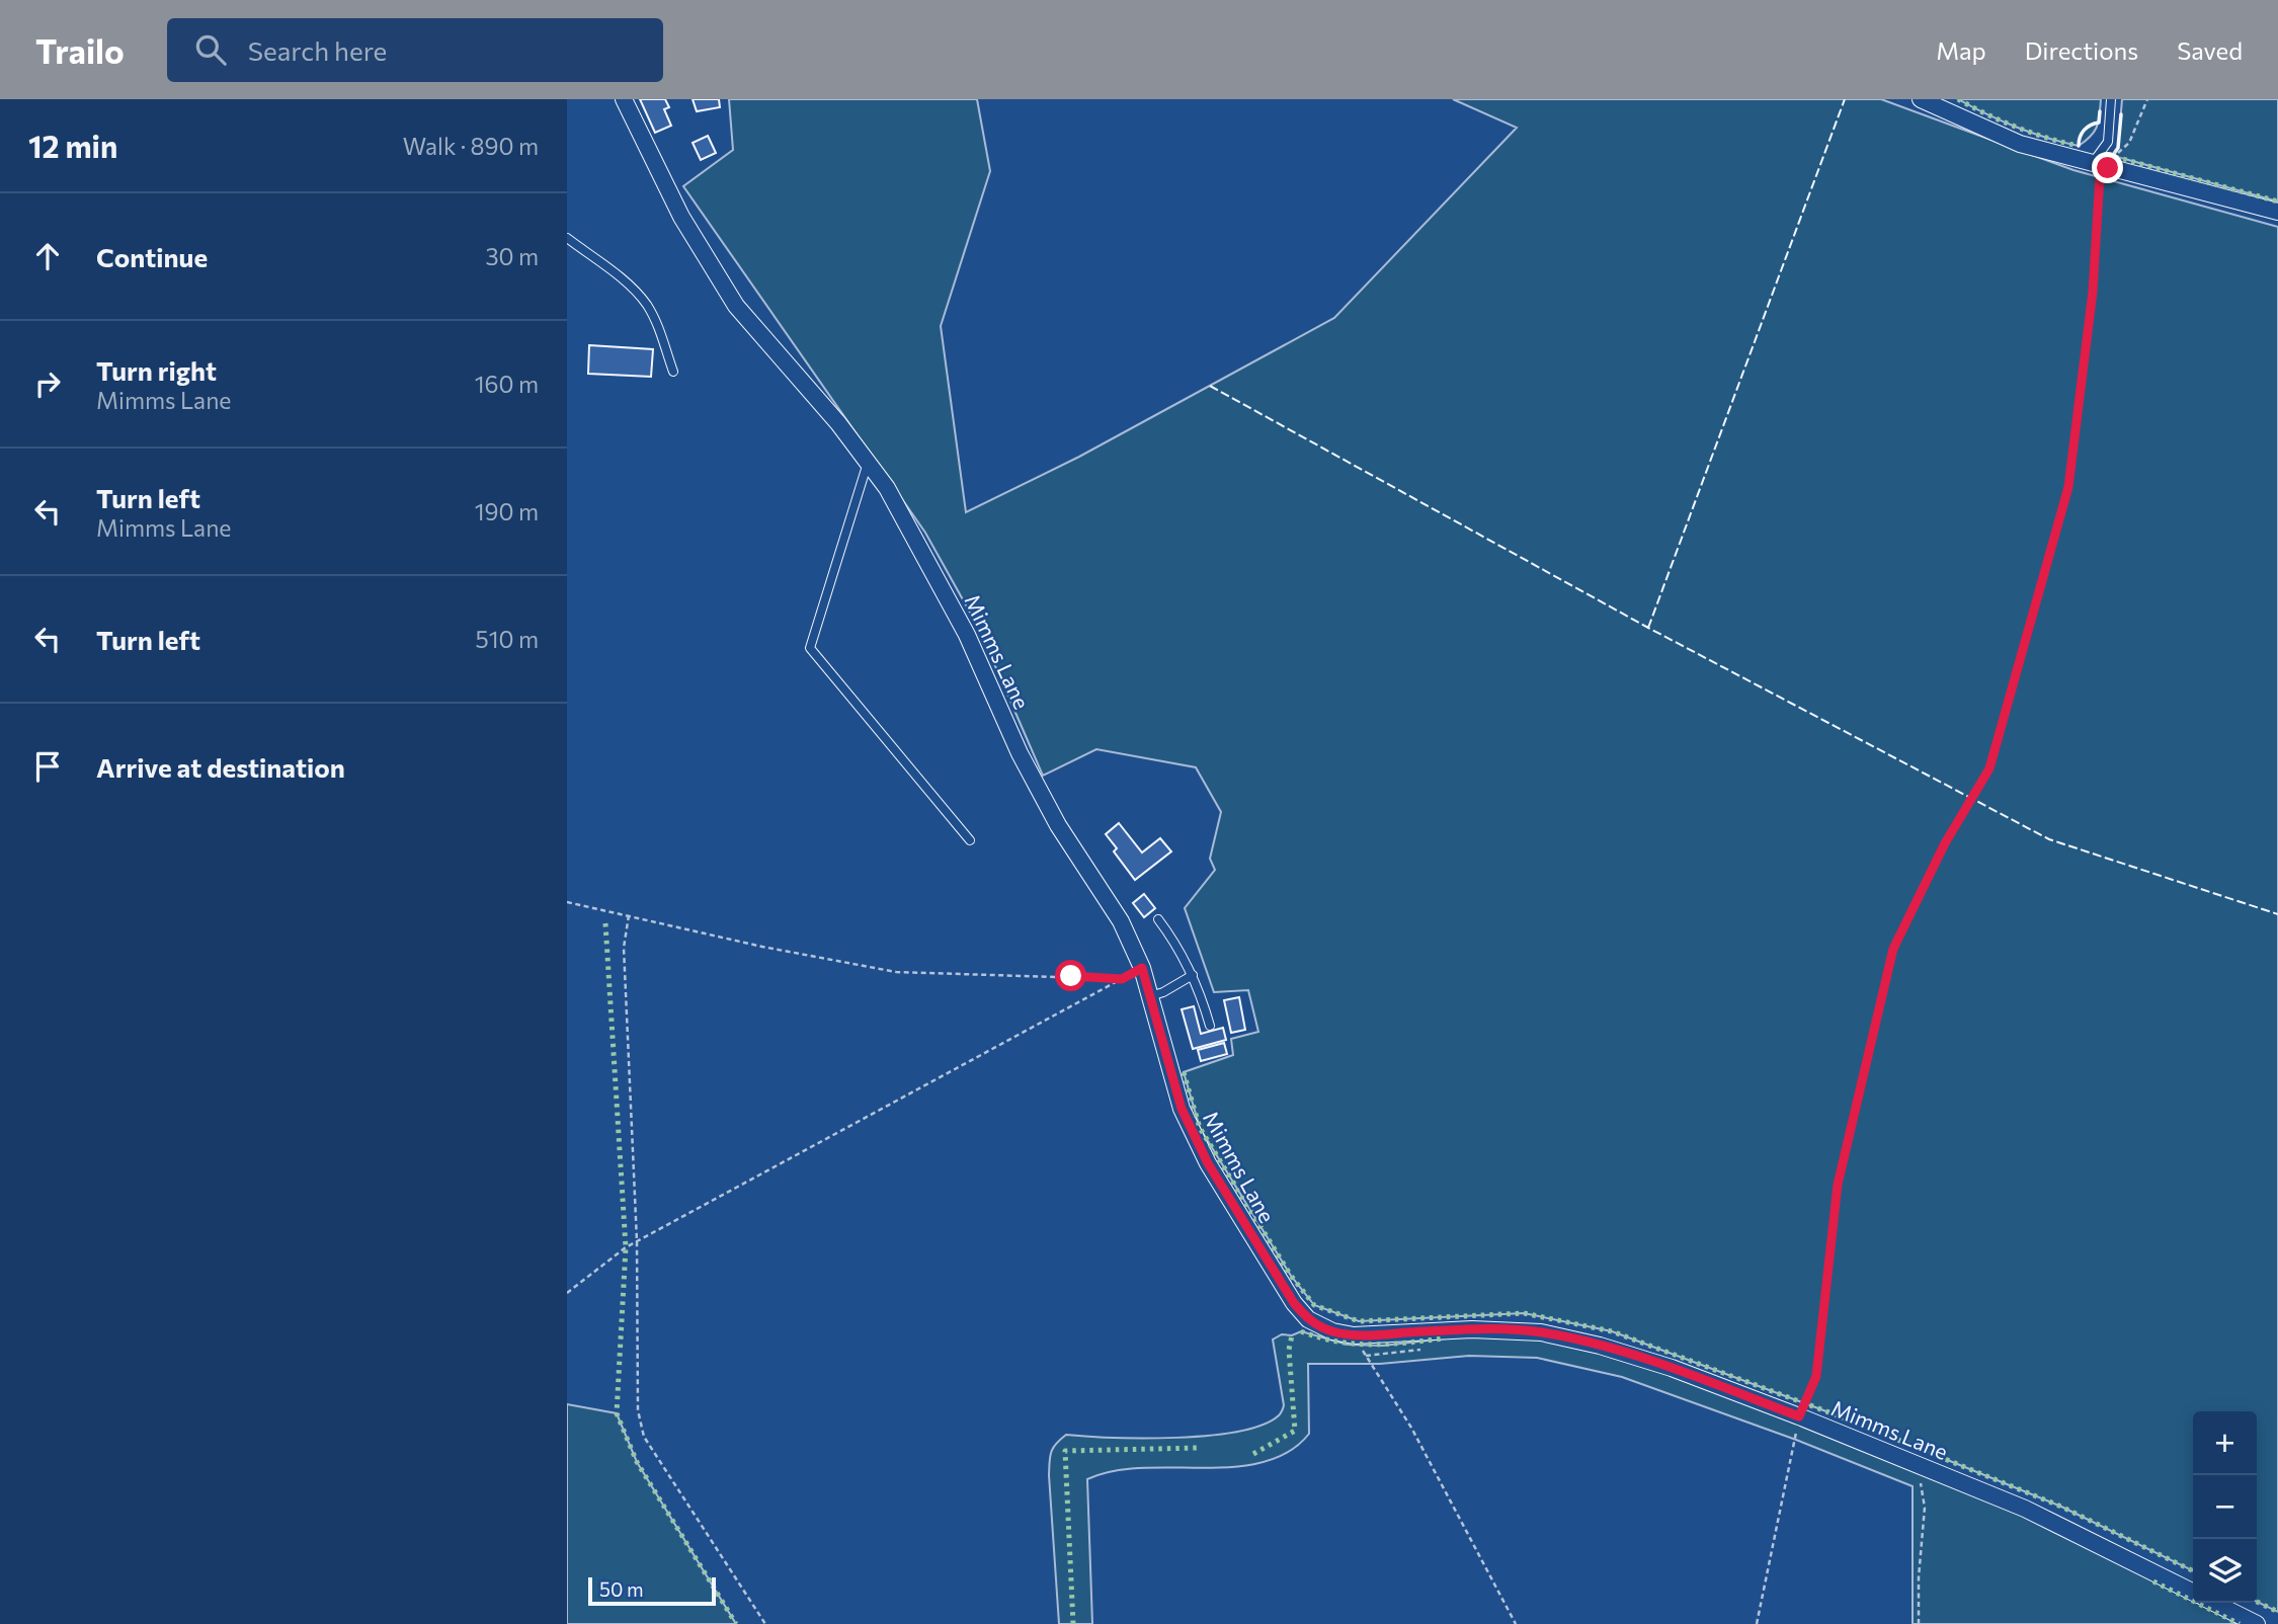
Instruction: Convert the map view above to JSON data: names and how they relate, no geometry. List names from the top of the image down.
{
  "streets": {
    "street": ["Mimms Lane"]
  },
  "scale_bar": "50 m",
  "page": {
    "header": "Trailo",
    "search": "Search here",
    "nav": ["Map", "Directions", "Saved"],
    "heading": ["12 min", "Walk · 890 m"],
    "list": [
      ["Continue", "30 m"],
      ["Turn right", "Mimms Lane", "160 m"],
      ["Turn left", "Mimms Lane", "190 m"],
      ["Turn left", "510 m"],
      "Arrive at destination"
    ],
    "map_buttons": ["+", "−"],
    "scale": "50 m"
  }
}
